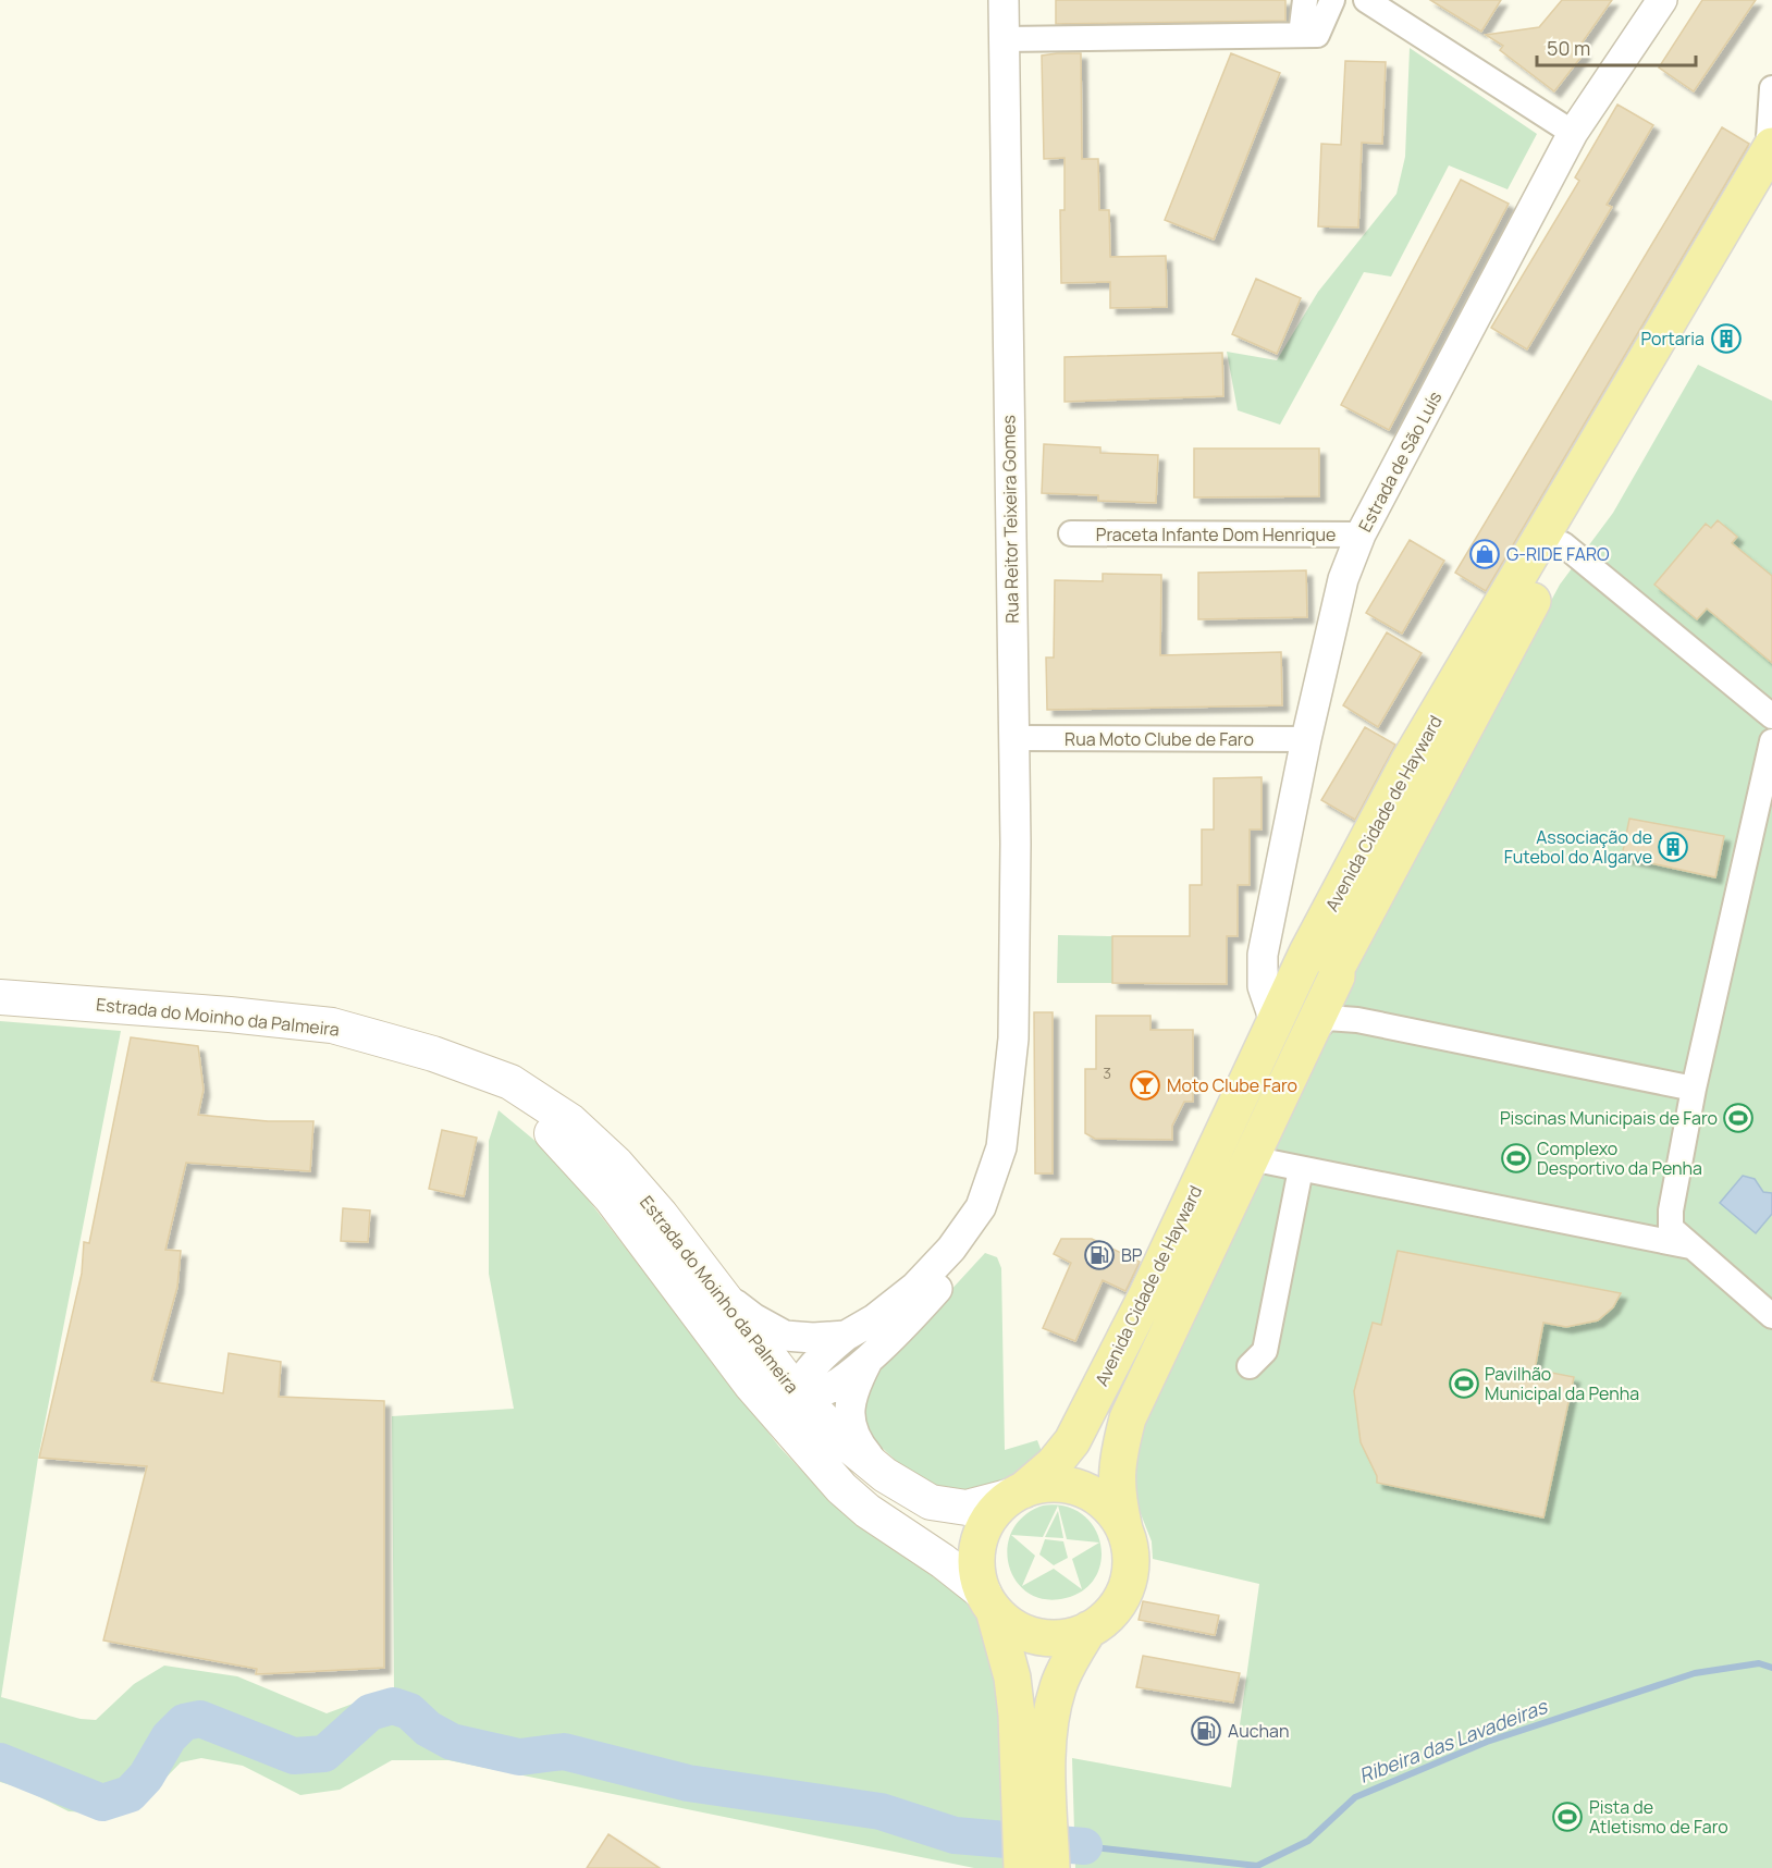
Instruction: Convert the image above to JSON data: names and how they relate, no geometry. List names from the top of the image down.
{
  "streets": {
    "main road": ["Avenida Cidade de Hayward", "Estrada do Moinho da Palmeira"],
    "street": [
      "Estrada de São Luís",
      "Rua Reitor Teixeira Gomes",
      "Praceta Infante Dom Henrique",
      "Rua Moto Clube de Faro"
    ]
  },
  "crossings": [
    ["Estrada de São Luís", "Praceta Infante Dom Henrique"],
    ["Estrada de São Luís", "Rua Moto Clube de Faro"],
    ["Estrada de São Luís", "Avenida Cidade de Hayward"],
    ["Rua Reitor Teixeira Gomes", "Rua Moto Clube de Faro"],
    ["Avenida Cidade de Hayward", "Estrada do Moinho da Palmeira"]
  ],
  "water": ["Ribeira das Lavadeiras"],
  "places": {
    "building": ["Portaria", "Associação de Futebol do Algarve"],
    "shop": ["G-RIDE FARO"],
    "bar": ["Moto Clube Faro"],
    "sports": [
      "Piscinas Municipais de Faro",
      "Complexo Desportivo da Penha",
      "Pavilhão Municipal da Penha",
      "Pista de Atletismo de Faro"
    ],
    "fuel station": ["BP", "Auchan"]
  },
  "house_numbers": ["3"],
  "scale_bar": "50 m"
}
